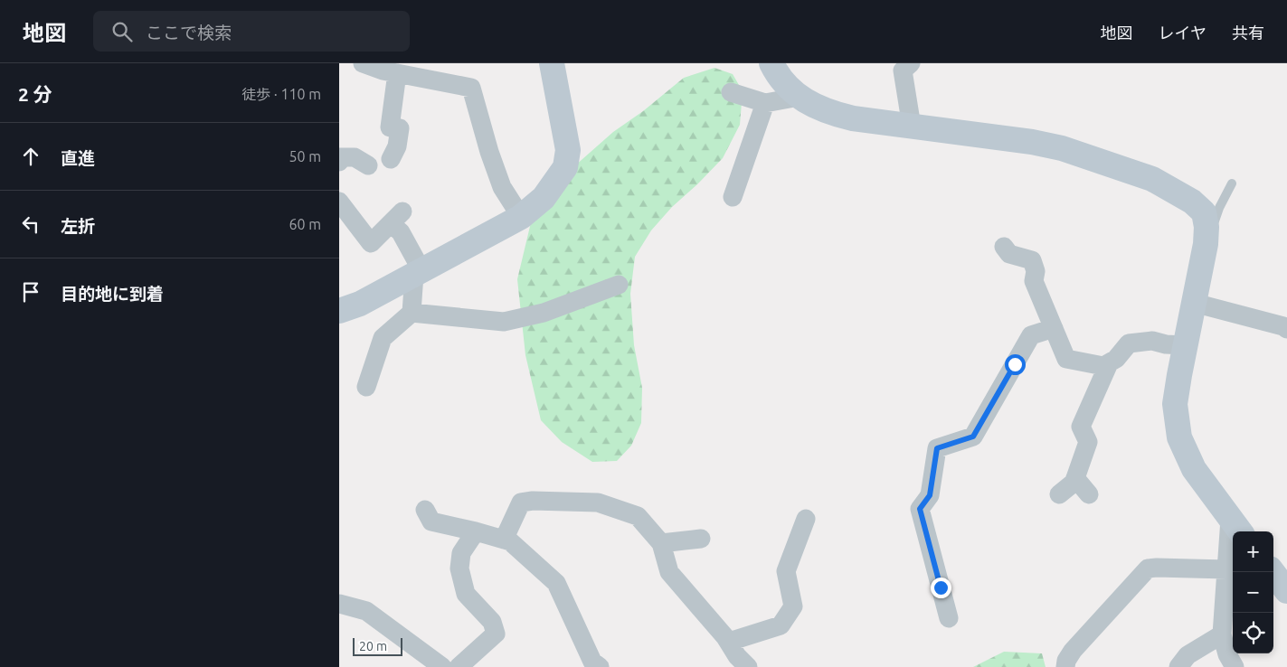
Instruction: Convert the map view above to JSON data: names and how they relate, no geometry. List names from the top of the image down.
{
  "scale_bar": "20 m",
  "page": {
    "header": "地図",
    "search": "ここで検索",
    "nav": ["地図", "レイヤ", "共有"],
    "heading": ["2 分", "徒歩 · 110 m"],
    "list": [
      ["直進", "50 m"],
      ["左折", "60 m"],
      "目的地に到着"
    ],
    "map_buttons": ["+", "−"],
    "scale": "20 m"
  }
}
